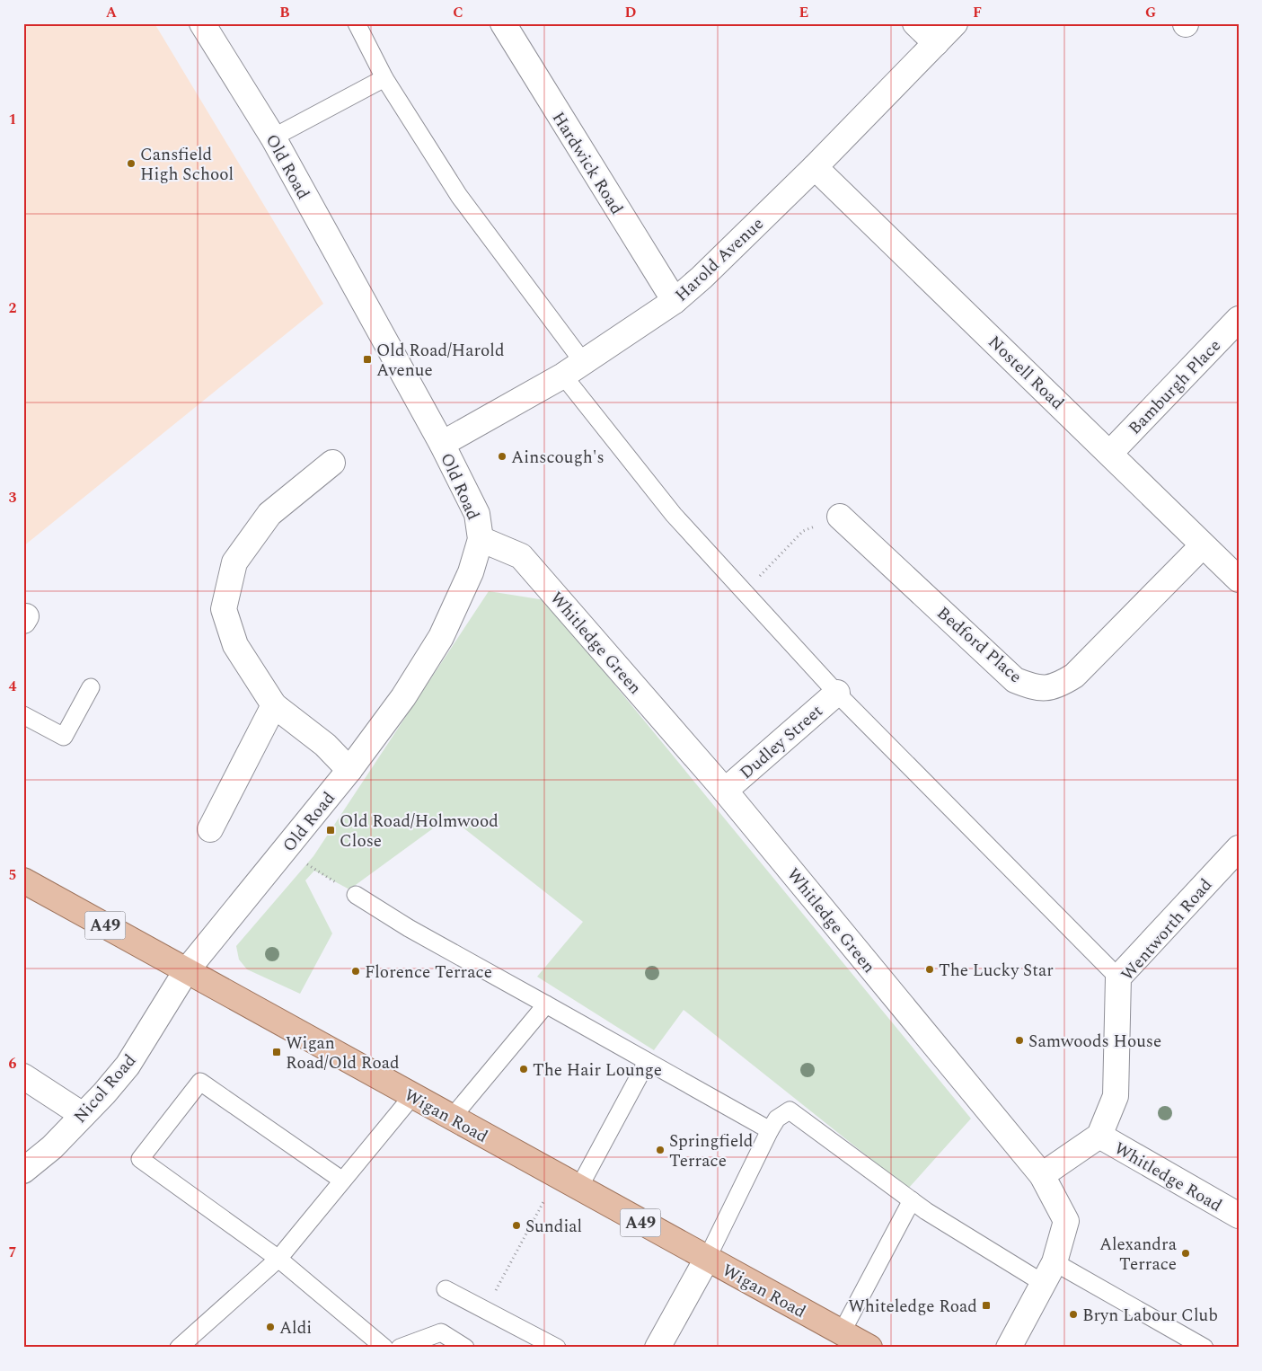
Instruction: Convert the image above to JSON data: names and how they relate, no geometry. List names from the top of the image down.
{
  "streets": {
    "main road": ["A49", "Wigan Road"],
    "street": [
      "Hardwick Road",
      "Old Road",
      "Harold Avenue",
      "Nostell Road",
      "Bamburgh Place",
      "Whitledge Green",
      "Bedford Place",
      "Dudley Street",
      "Wentworth Road",
      "Nicol Road",
      "Whitledge Road"
    ]
  },
  "crossings": [
    ["Hardwick Road", "Harold Avenue"],
    ["Old Road", "Harold Avenue"],
    ["Old Road", "Whitledge Green"],
    ["Old Road", "Nicol Road"],
    ["Old Road", "Wigan Road"],
    ["Harold Avenue", "Nostell Road"],
    ["Nostell Road", "Bamburgh Place"],
    ["Nostell Road", "Bedford Place"],
    ["Whitledge Green", "Dudley Street"],
    ["Wentworth Road", "Whitledge Road"],
    ["Nicol Road", "Wigan Road"]
  ],
  "places": {
    "other": [
      "Cansfield High School",
      "Ainscough's",
      "The Lucky Star",
      "Florence Terrace",
      "Samwoods House",
      "The Hair Lounge",
      "Springfield Terrace",
      "Sundial",
      "Alexandra Terrace",
      "Bryn Labour Club",
      "Aldi"
    ],
    "transit": [
      "Old Road/Harold Avenue",
      "Old Road/Holmwood Close",
      "Wigan Road/Old Road",
      "Whiteledge Road"
    ]
  },
  "grid": {
    "columns": [
      "A",
      "B",
      "C",
      "D",
      "E",
      "F",
      "G"
    ],
    "rows": [
      "1",
      "2",
      "3",
      "4",
      "5",
      "6",
      "7"
    ]
  }
}
